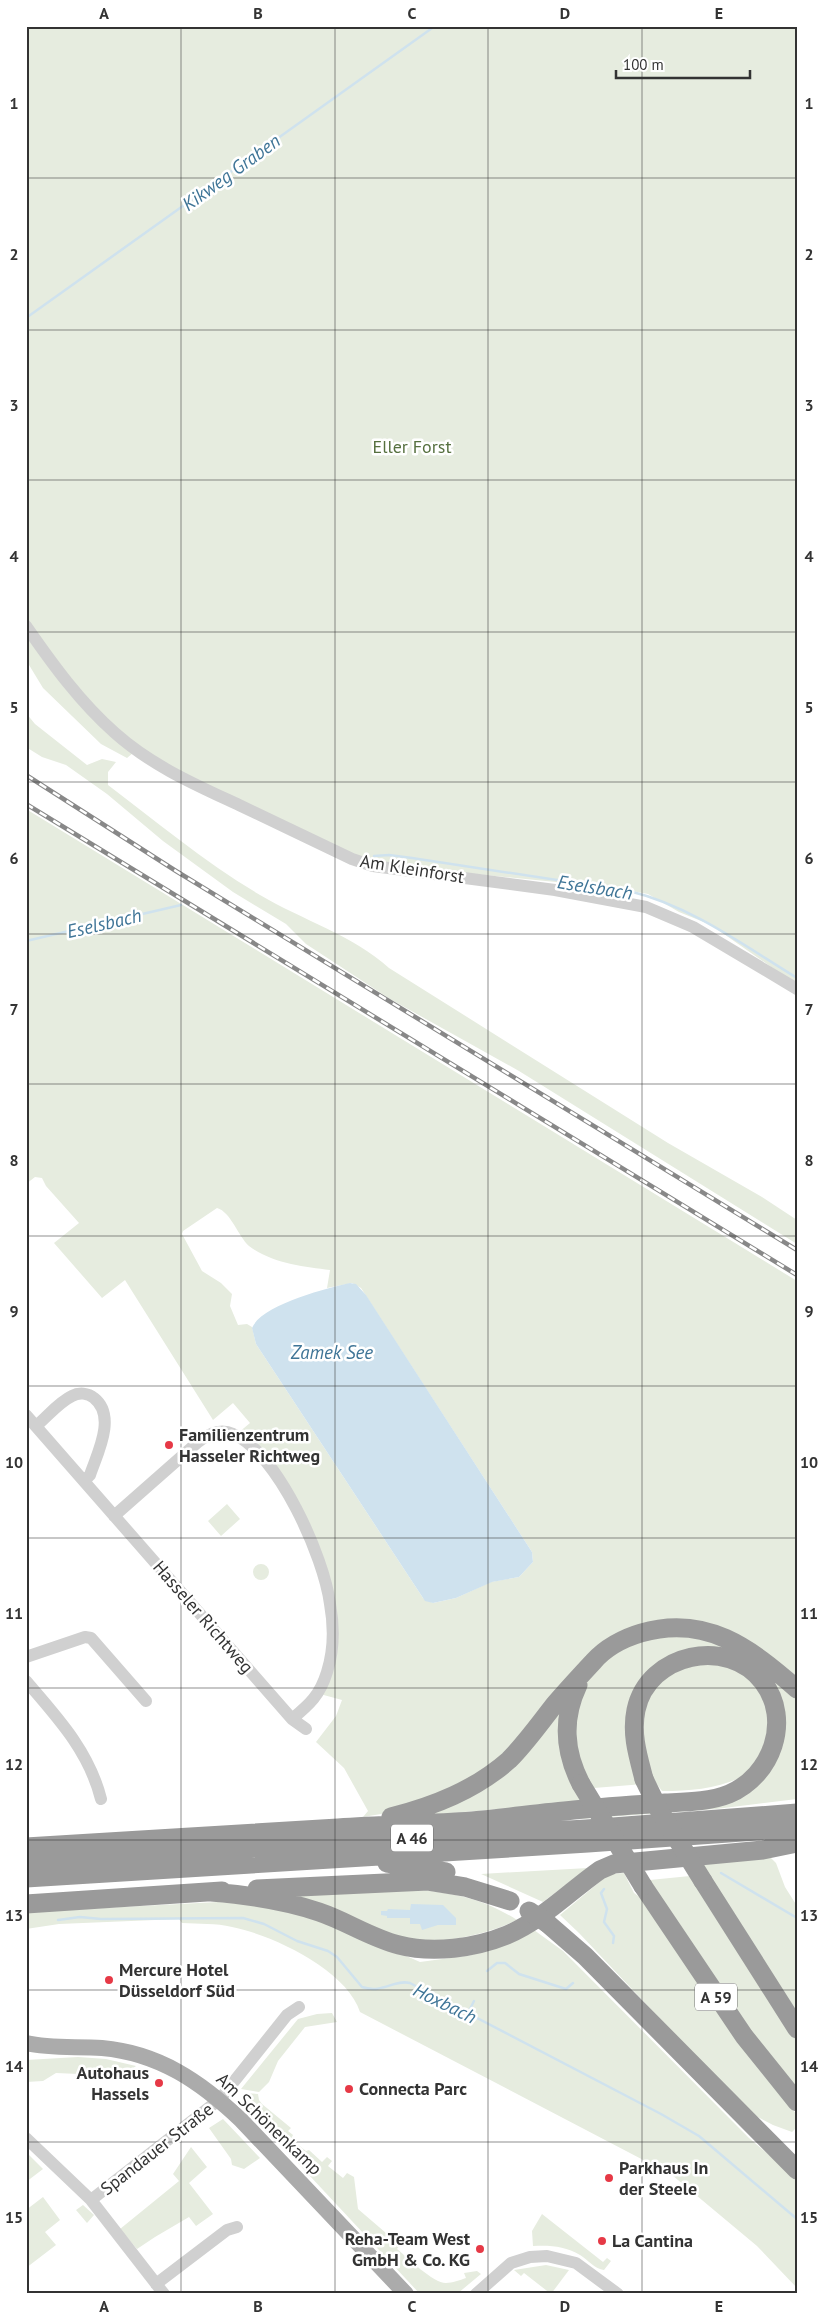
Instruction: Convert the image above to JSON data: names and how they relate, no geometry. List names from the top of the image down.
{
  "streets": {
    "highway": ["A 46", "A 59"],
    "main road": ["Am Schönenkamp"],
    "street": ["Am Kleinforst", "Hasseler Richtweg", "Spandauer Straße"]
  },
  "crossings": [
    ["Am Schönenkamp", "Spandauer Straße"]
  ],
  "water": [
    "Kikweg Graben",
    "Eselsbach",
    "Zamek See",
    "Hoxbach"
  ],
  "parks": ["Eller Forst"],
  "places": [
    "Familienzentrum Hasseler Richtweg",
    "Mercure Hotel Düsseldorf Süd",
    "Autohaus Hassels",
    "Connecta Parc",
    "Parkhaus In der Steele",
    "La Cantina",
    "Reha-Team West GmbH & Co. KG"
  ],
  "scale_bar": "100 m",
  "grid": {
    "columns": [
      "A",
      "B",
      "C",
      "D",
      "E"
    ],
    "rows": [
      "1",
      "2",
      "3",
      "4",
      "5",
      "6",
      "7",
      "8",
      "9",
      "10",
      "11",
      "12",
      "13",
      "14",
      "15"
    ]
  }
}
